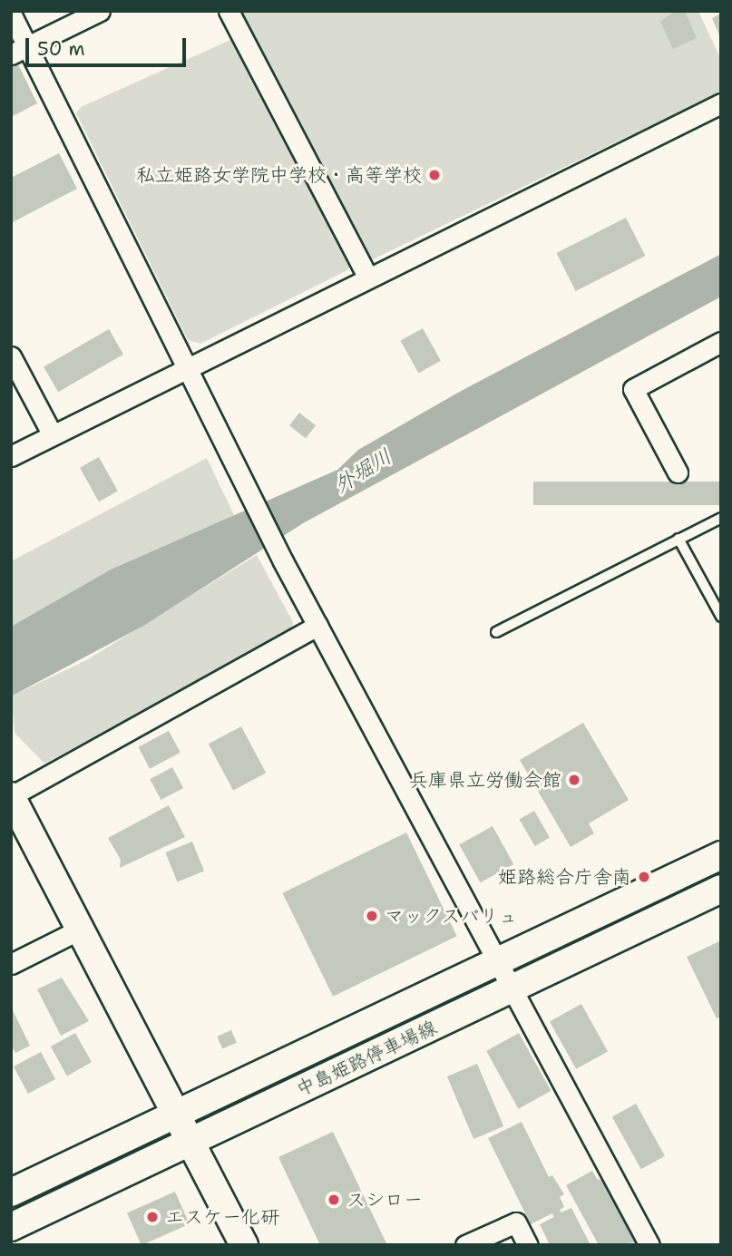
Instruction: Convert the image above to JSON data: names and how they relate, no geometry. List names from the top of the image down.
{
  "streets": {
    "main road": ["中島姫路停車場線"]
  },
  "water": ["外堀川"],
  "places": [
    "私立姫路女学院中学校・高等学校",
    "兵庫県立労働会館",
    "姫路総合庁舎南",
    "マックスバリュ",
    "スシロー",
    "エスケー化研"
  ],
  "scale_bar": "50 m"
}
